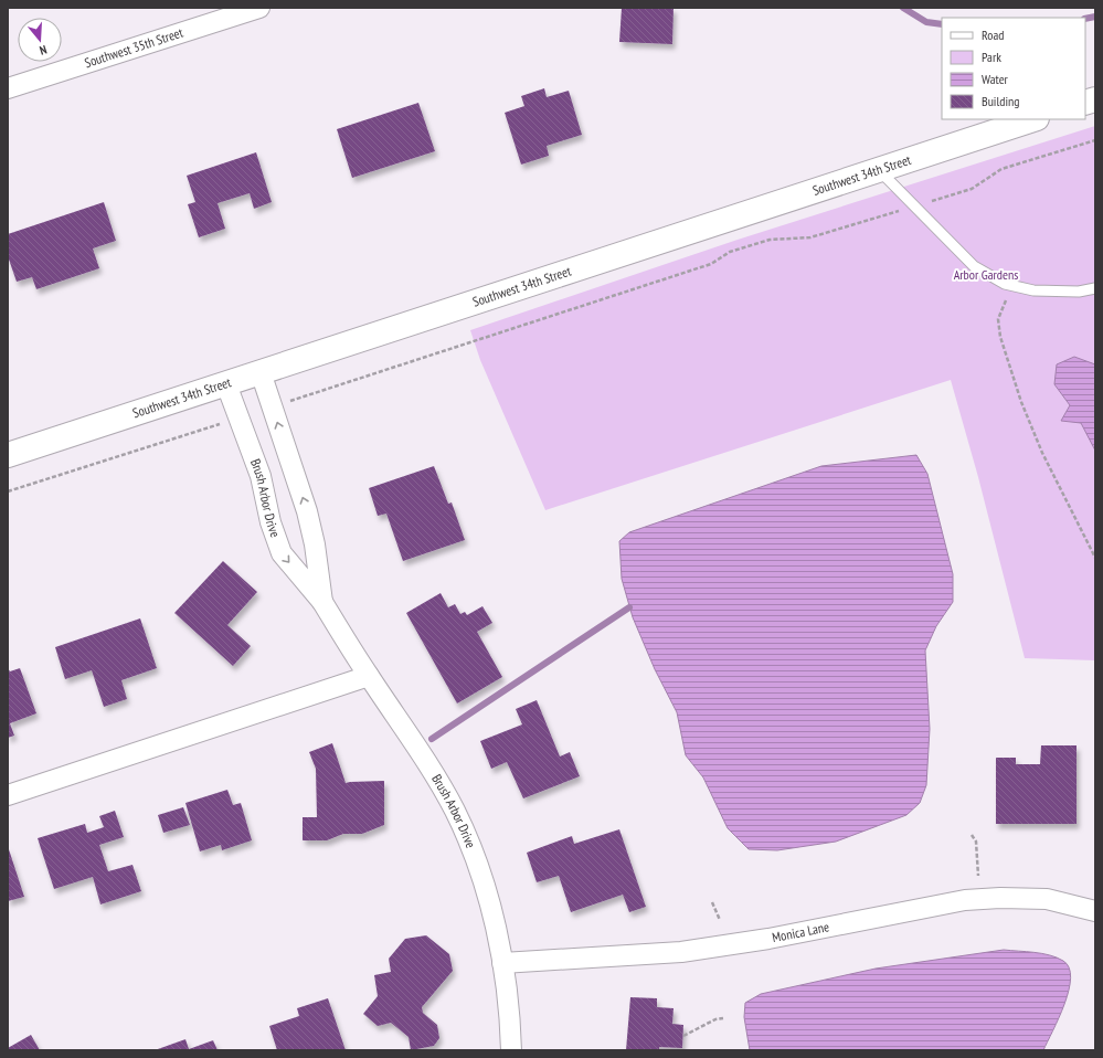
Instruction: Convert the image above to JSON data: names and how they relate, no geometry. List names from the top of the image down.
{
  "streets": {
    "street": [
      "Southwest 35th Street",
      "Southwest 34th Street",
      "Brush Arbor Drive",
      "Monica Lane"
    ]
  },
  "crossings": [
    ["Southwest 34th Street", "Brush Arbor Drive"],
    ["Brush Arbor Drive", "Monica Lane"]
  ],
  "parks": ["Arbor Gardens"],
  "legend": [
    "Road",
    "Park",
    "Water",
    "Building"
  ],
  "north": "bottom"
}
